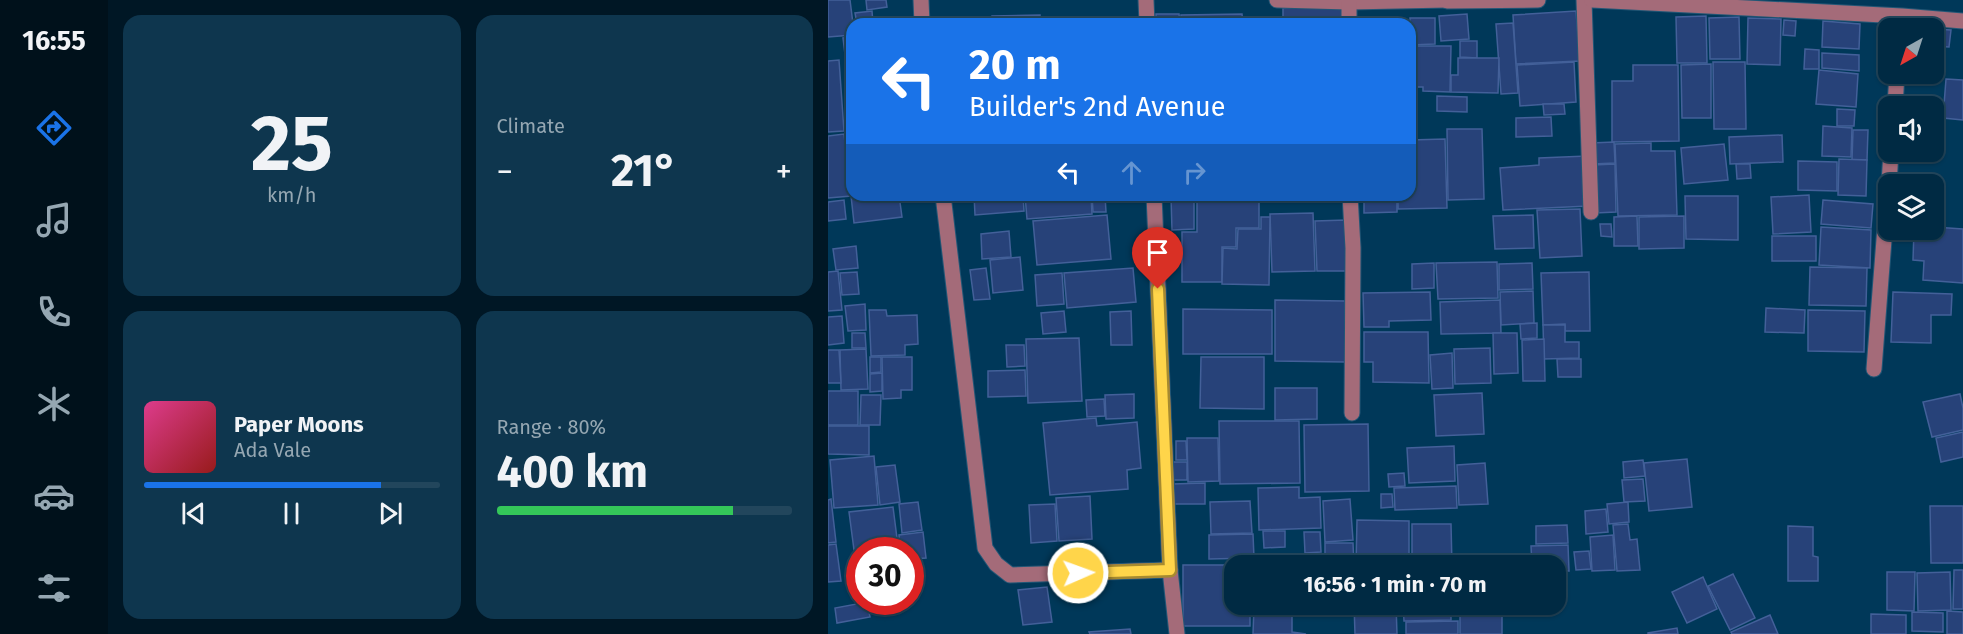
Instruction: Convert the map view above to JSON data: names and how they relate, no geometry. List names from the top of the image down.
{
  "north": "bottom left",
  "page": {
    "tabs": "16:55",
    "tile": [
      ["25", "km/h"],
      "Climate",
      ["Range · 80%", "400 km"]
    ],
    "turn": ["20 m", "Builder's 2nd Avenue"],
    "heat": ["−", "21°", "+"],
    "song": ["Paper Moons", "Ada Vale"],
    "limit": "30",
    "trip": "16:56 · 1 min · 70 m"
  }
}
